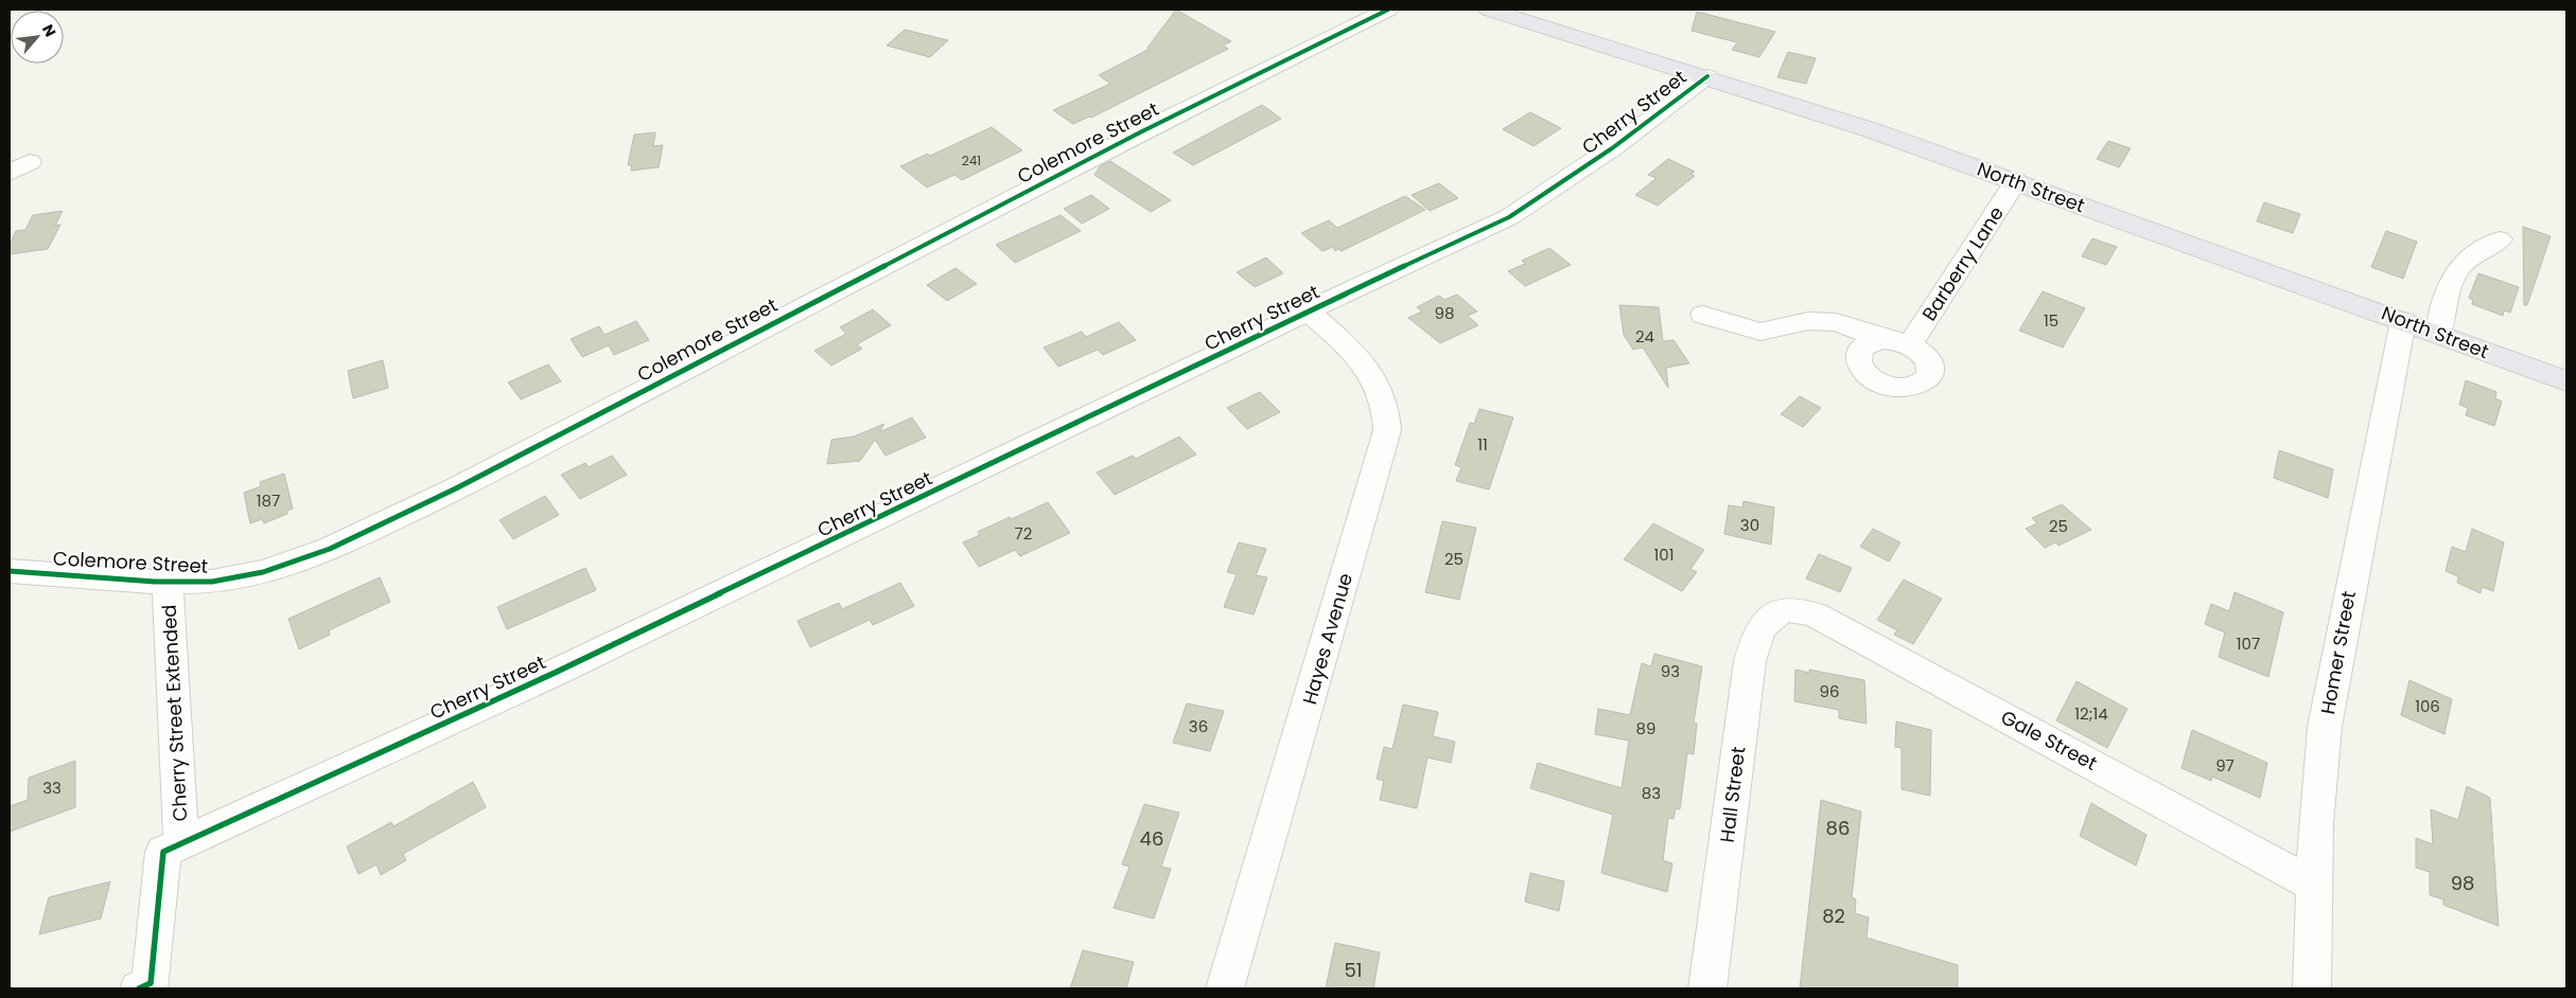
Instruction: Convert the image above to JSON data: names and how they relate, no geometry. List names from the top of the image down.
{
  "streets": {
    "main road": ["North Street"],
    "street": [
      "Cherry Street",
      "Colemore Street",
      "Barberry Lane",
      "Hayes Avenue",
      "Homer Street",
      "Cherry Street Extended",
      "Gale Street",
      "Hall Street"
    ]
  },
  "crossings": [
    ["Cherry Street", "North Street"],
    ["Cherry Street", "Hayes Avenue"],
    ["Cherry Street", "Cherry Street Extended"],
    ["Colemore Street", "Cherry Street Extended"],
    ["North Street", "Barberry Lane"],
    ["North Street", "Homer Street"],
    ["Homer Street", "Gale Street"],
    ["Gale Street", "Hall Street"]
  ],
  "house_numbers": [
    "241",
    "98",
    "15",
    "24",
    "11",
    "187",
    "30",
    "25",
    "72",
    "101",
    "25",
    "107",
    "93",
    "96",
    "106",
    "12;14",
    "36",
    "89",
    "97",
    "33",
    "83",
    "86",
    "46",
    "98",
    "82",
    "51"
  ],
  "north": "top right"
}
